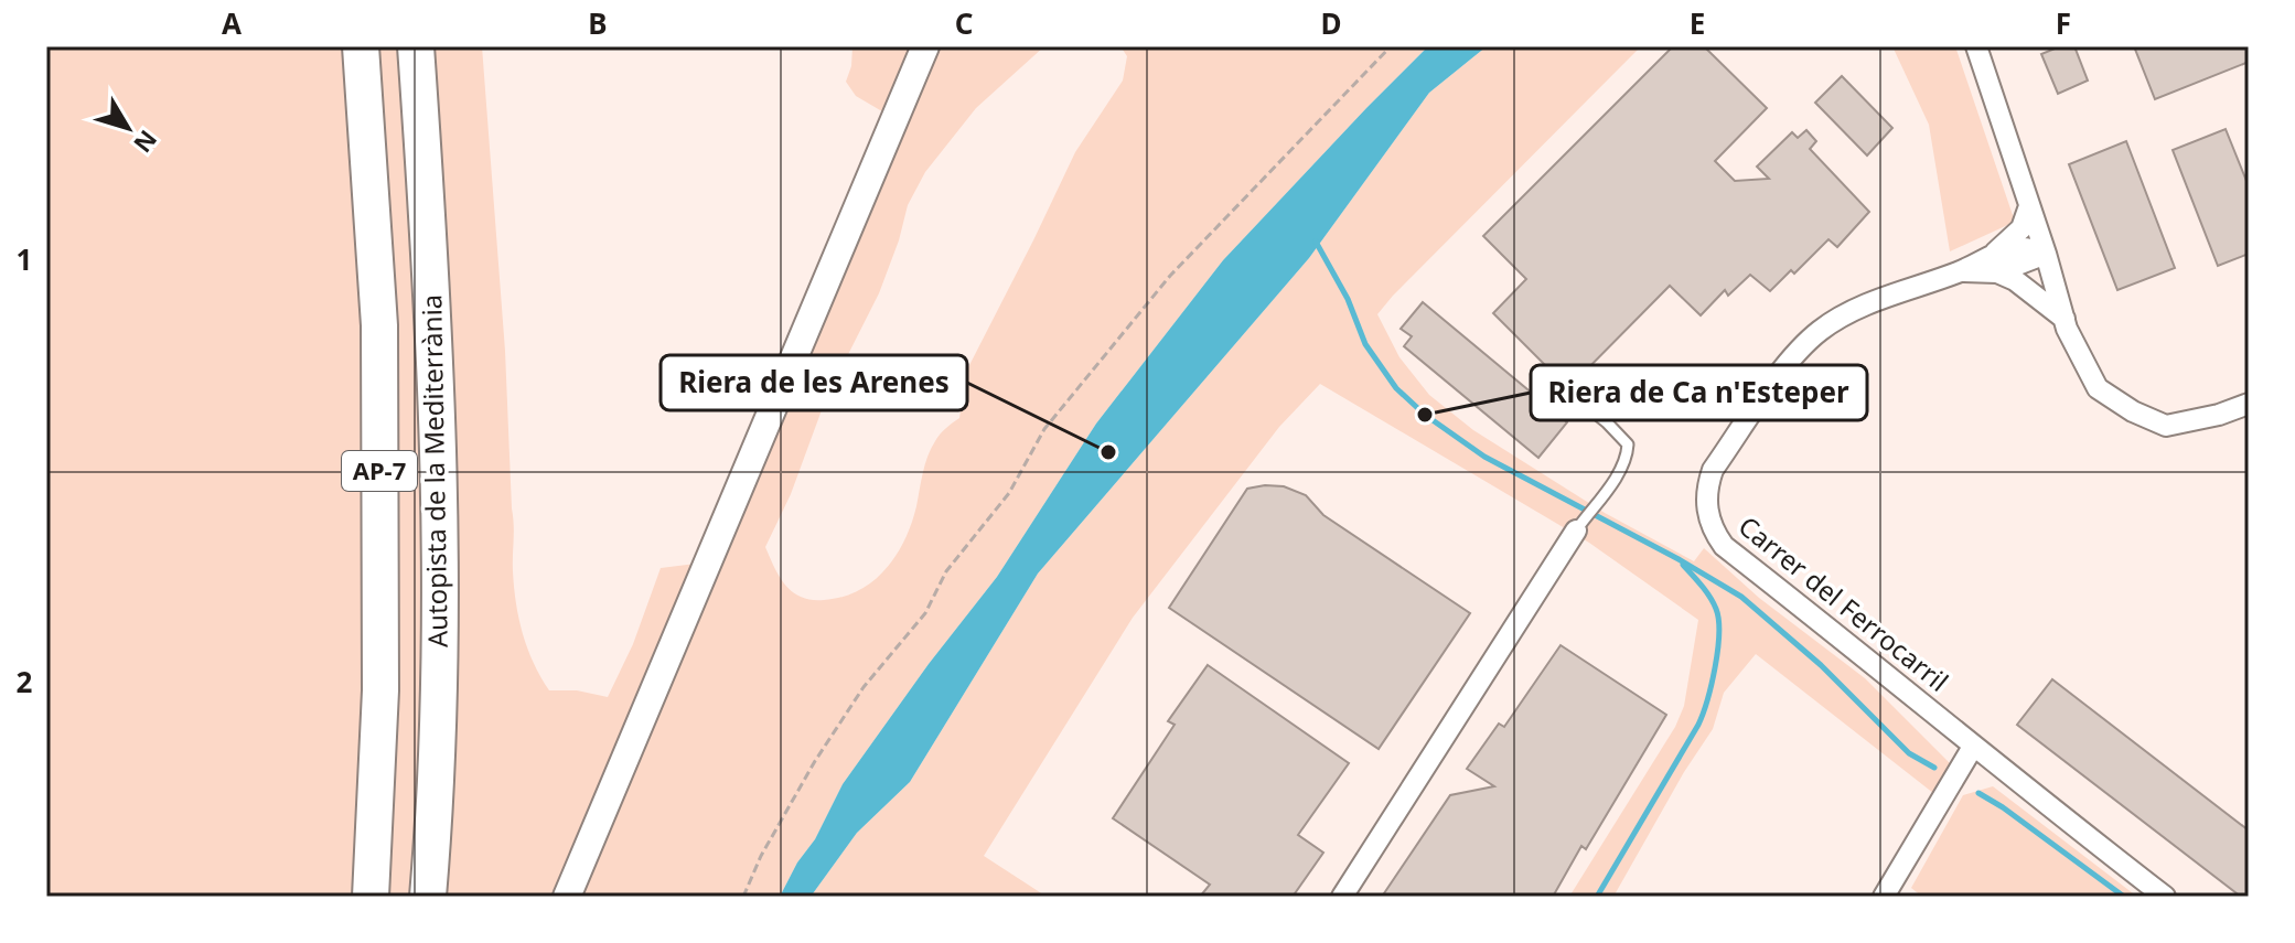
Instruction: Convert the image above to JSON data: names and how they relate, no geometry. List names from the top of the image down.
{
  "streets": {
    "highway": ["AP-7", "Autopista de la Mediterrània"],
    "street": ["Carrer del Ferrocarril"]
  },
  "places": ["Riera de Ca n'Esteper", "Riera de les Arenes"],
  "north": "bottom right",
  "grid": {
    "columns": [
      "A",
      "B",
      "C",
      "D",
      "E",
      "F"
    ],
    "rows": ["1", "2"]
  }
}
